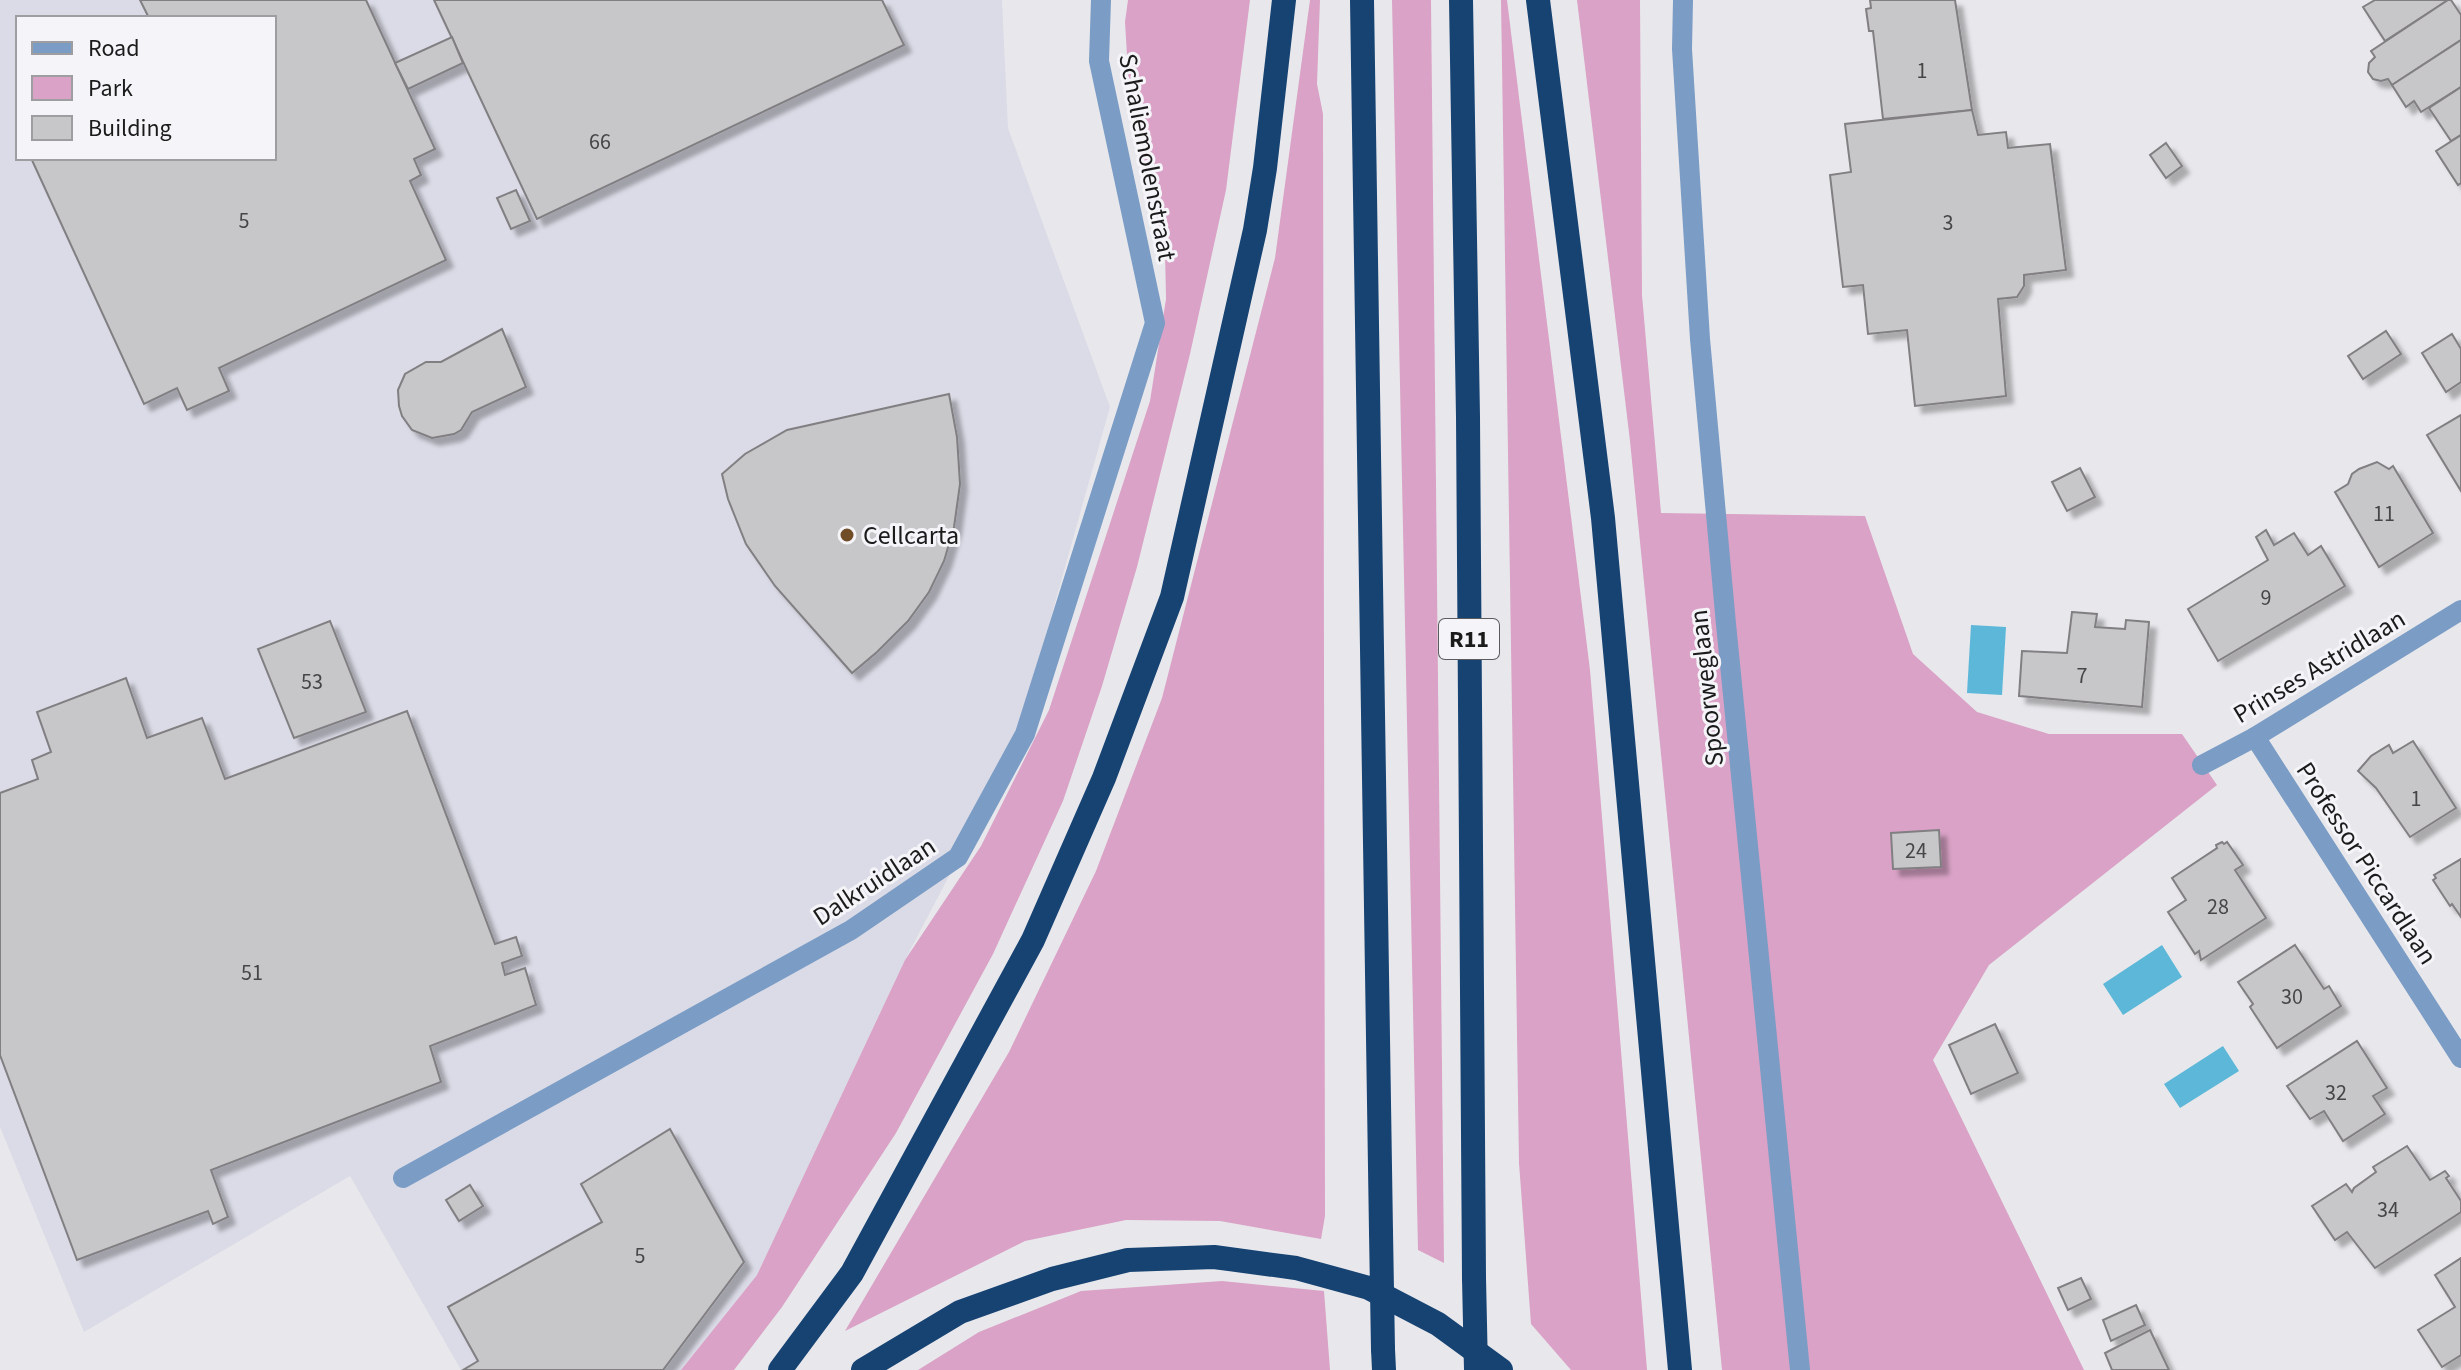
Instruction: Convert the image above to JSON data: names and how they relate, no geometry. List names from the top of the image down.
{
  "streets": {
    "highway": ["R11"],
    "street": [
      "Schaliemolenstraat",
      "Prinses Astridlaan",
      "Spoorweglaan",
      "Professor Piccardlaan",
      "Dalkruidlaan"
    ]
  },
  "crossings": [
    ["Schaliemolenstraat", "Dalkruidlaan"],
    ["Prinses Astridlaan", "Professor Piccardlaan"]
  ],
  "places": ["Cellcarta"],
  "house_numbers": [
    "1",
    "66",
    "5",
    "3",
    "11",
    "9",
    "7",
    "53",
    "1",
    "24",
    "28",
    "51",
    "30",
    "32",
    "34",
    "5"
  ],
  "legend": ["Road", "Park", "Building"]
}
